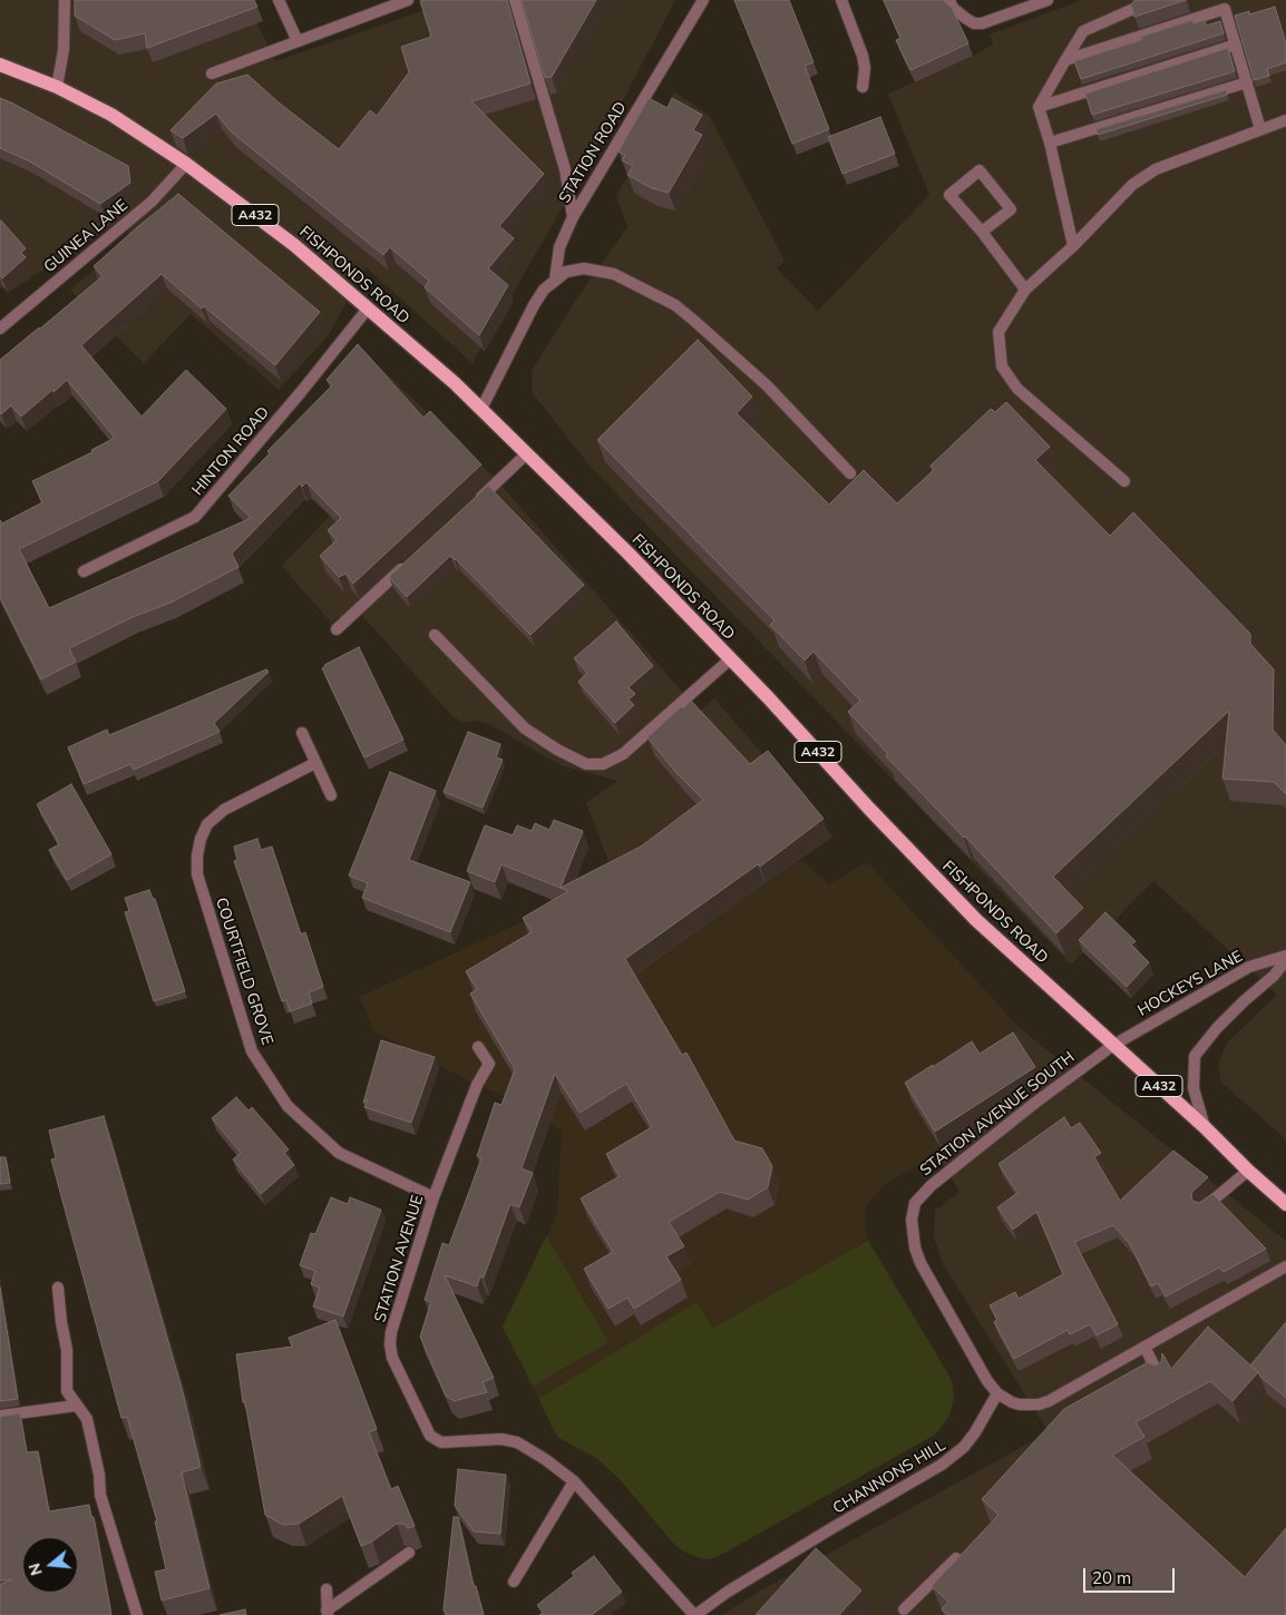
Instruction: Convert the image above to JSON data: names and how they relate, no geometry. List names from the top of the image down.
{
  "streets": {
    "main road": ["A432", "FISHPONDS ROAD"],
    "street": [
      "STATION ROAD",
      "GUINEA LANE",
      "HINTON ROAD",
      "COURTFIELD GROVE",
      "HOCKEYS LANE",
      "STATION AVENUE SOUTH",
      "STATION AVENUE",
      "CHANNONS HILL"
    ]
  },
  "crossings": [
    ["GUINEA LANE", "FISHPONDS ROAD"],
    ["FISHPONDS ROAD", "HINTON ROAD"],
    ["FISHPONDS ROAD", "HOCKEYS LANE"],
    ["FISHPONDS ROAD", "STATION AVENUE SOUTH"],
    ["COURTFIELD GROVE", "STATION AVENUE"],
    ["HOCKEYS LANE", "STATION AVENUE SOUTH"],
    ["STATION AVENUE SOUTH", "CHANNONS HILL"],
    ["STATION AVENUE", "CHANNONS HILL"]
  ],
  "scale_bar": "20 m",
  "north": "left"
}
